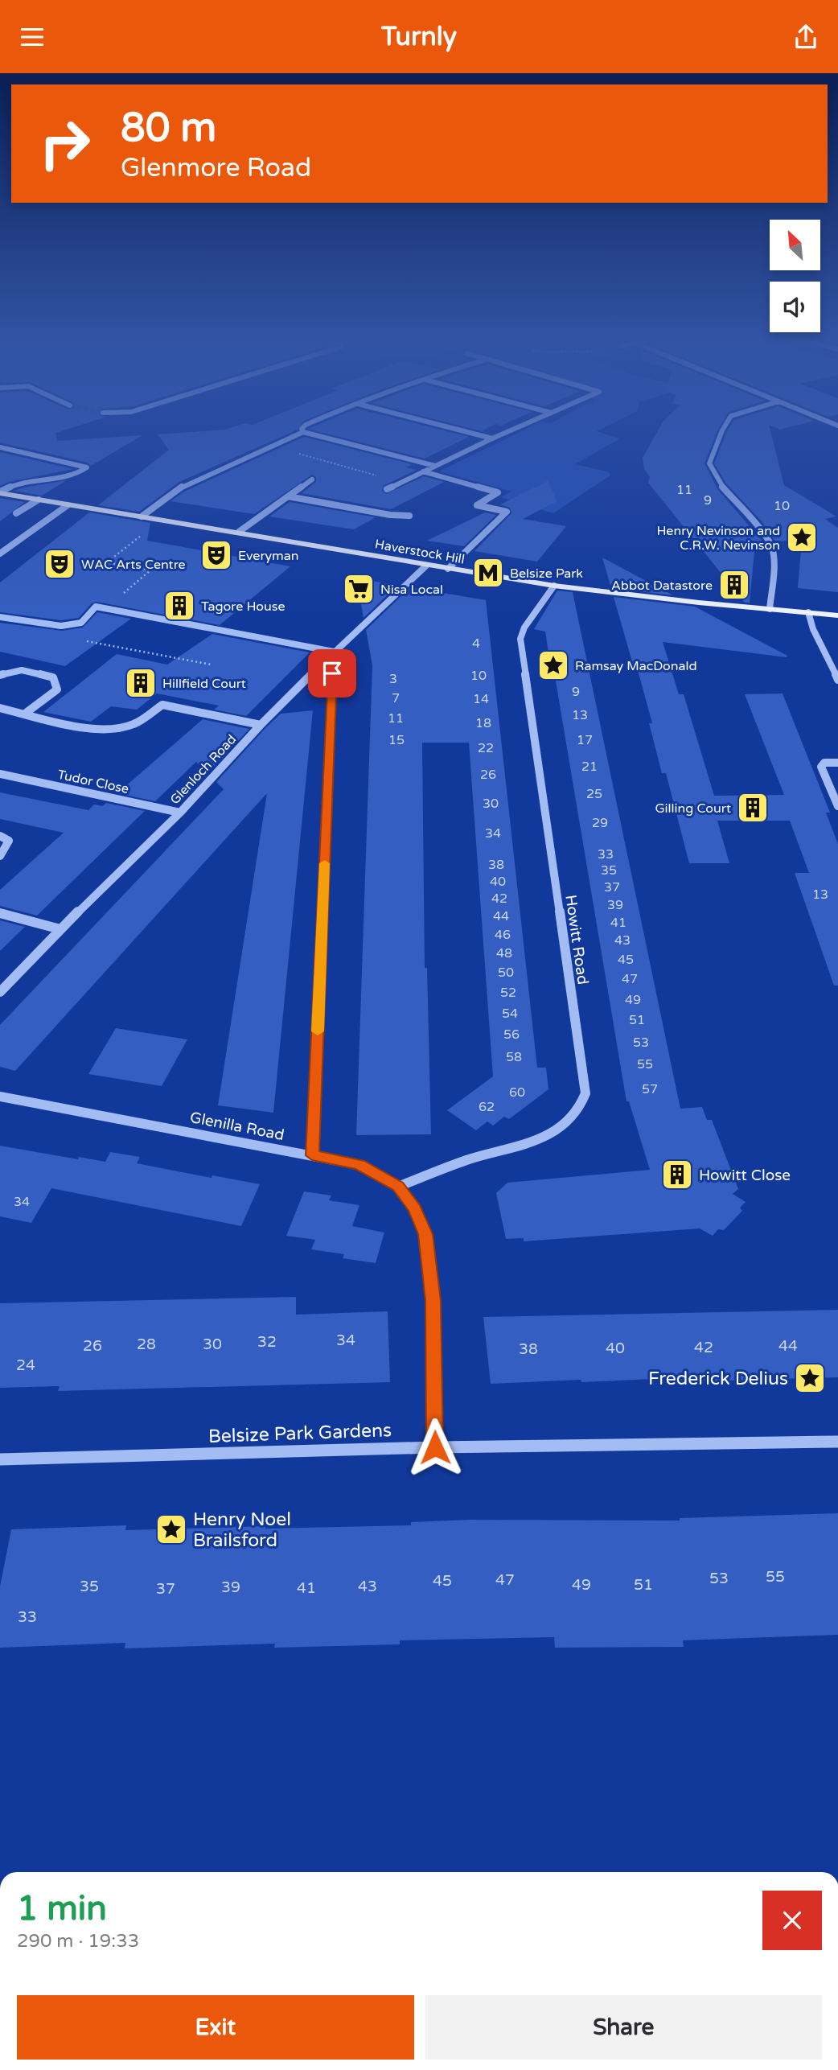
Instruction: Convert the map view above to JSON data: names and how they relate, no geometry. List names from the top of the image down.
{
  "streets": {
    "main road": ["Haverstock Hill"],
    "street": [
      "Glenloch Road",
      "Tudor Close",
      "Howitt Road",
      "Glenilla Road",
      "Belsize Park Gardens"
    ]
  },
  "crossings": [
    ["Haverstock Hill", "Glenloch Road"],
    ["Haverstock Hill", "Howitt Road"],
    ["Glenloch Road", "Tudor Close"],
    ["Howitt Road", "Glenilla Road"],
    ["Glenilla Road", "Belsize Park Gardens"]
  ],
  "places": {
    "place": [
      "Henry Nevinson and C.R.W. Nevinson",
      "Ramsay MacDonald",
      "Frederick Delius",
      "Henry Noel Brailsford"
    ],
    "theatre": ["Everyman", "WAC Arts Centre"],
    "metro station": ["Belsize Park"],
    "building": [
      "Abbot Datastore",
      "Tagore House",
      "Hillfield Court",
      "Gilling Court",
      "Howitt Close"
    ],
    "supermarket": ["Nisa Local"]
  },
  "house_numbers": [
    "11",
    "9",
    "10",
    "4",
    "10",
    "3",
    "9",
    "7",
    "14",
    "13",
    "11",
    "18",
    "15",
    "17",
    "22",
    "21",
    "26",
    "25",
    "30",
    "29",
    "34",
    "33",
    "38",
    "35",
    "40",
    "37",
    "13",
    "42",
    "39",
    "44",
    "41",
    "46",
    "43",
    "48",
    "45",
    "50",
    "47",
    "52",
    "49",
    "54",
    "51",
    "56",
    "53",
    "58",
    "55",
    "57",
    "60",
    "62",
    "34",
    "34",
    "32",
    "28",
    "30",
    "26",
    "44",
    "42",
    "40",
    "38",
    "24",
    "55",
    "53",
    "47",
    "45",
    "49",
    "51",
    "35",
    "43",
    "39",
    "41",
    "37",
    "33"
  ],
  "north": "top left",
  "page": {
    "header": "Turnly",
    "turn": ["80 m", "Glenmore Road"],
    "heading": ["1 min", "290 m · 19:33"],
    "buttons": ["Exit", "Share"]
  }
}
